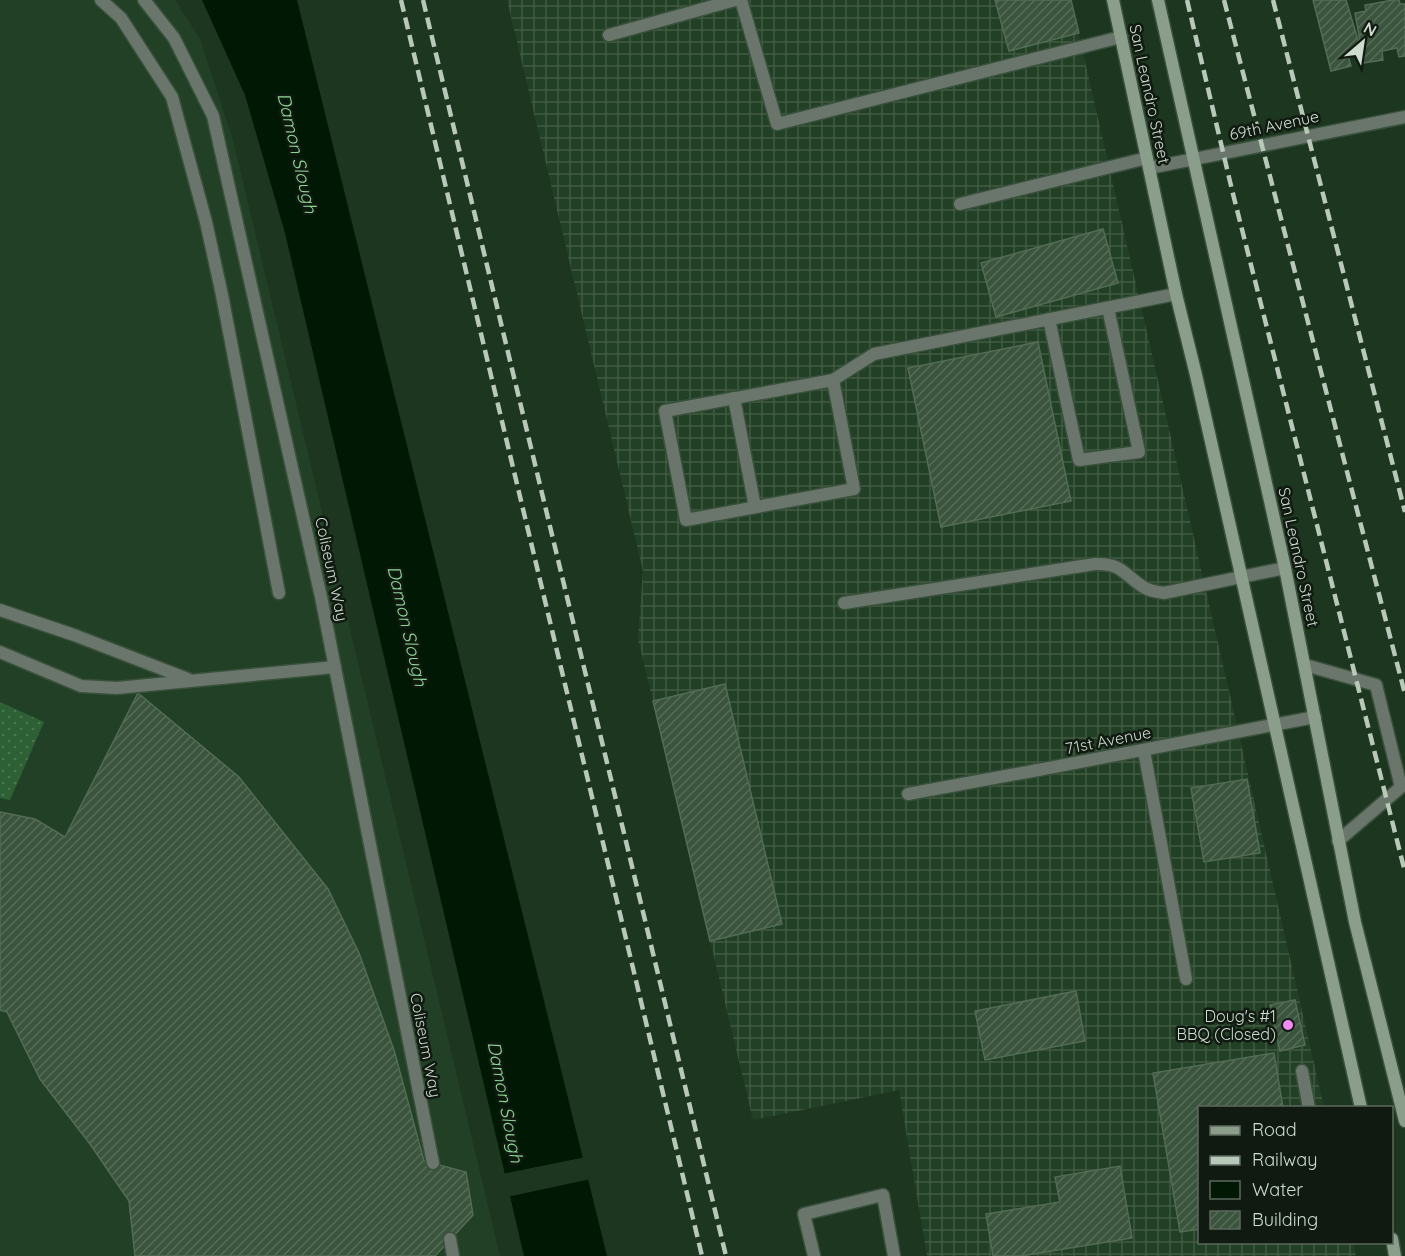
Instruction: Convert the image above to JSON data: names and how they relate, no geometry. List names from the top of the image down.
{
  "streets": {
    "main road": ["San Leandro Street"],
    "street": ["69th Avenue", "Coliseum Way", "71st Avenue"]
  },
  "crossings": [
    ["San Leandro Street", "69th Avenue"],
    ["San Leandro Street", "71st Avenue"]
  ],
  "water": ["Damon Slough"],
  "places": ["Doug's #1 BBQ (Closed)"],
  "legend": [
    "Road",
    "Railway",
    "Water",
    "Building"
  ],
  "north": "top right"
}
